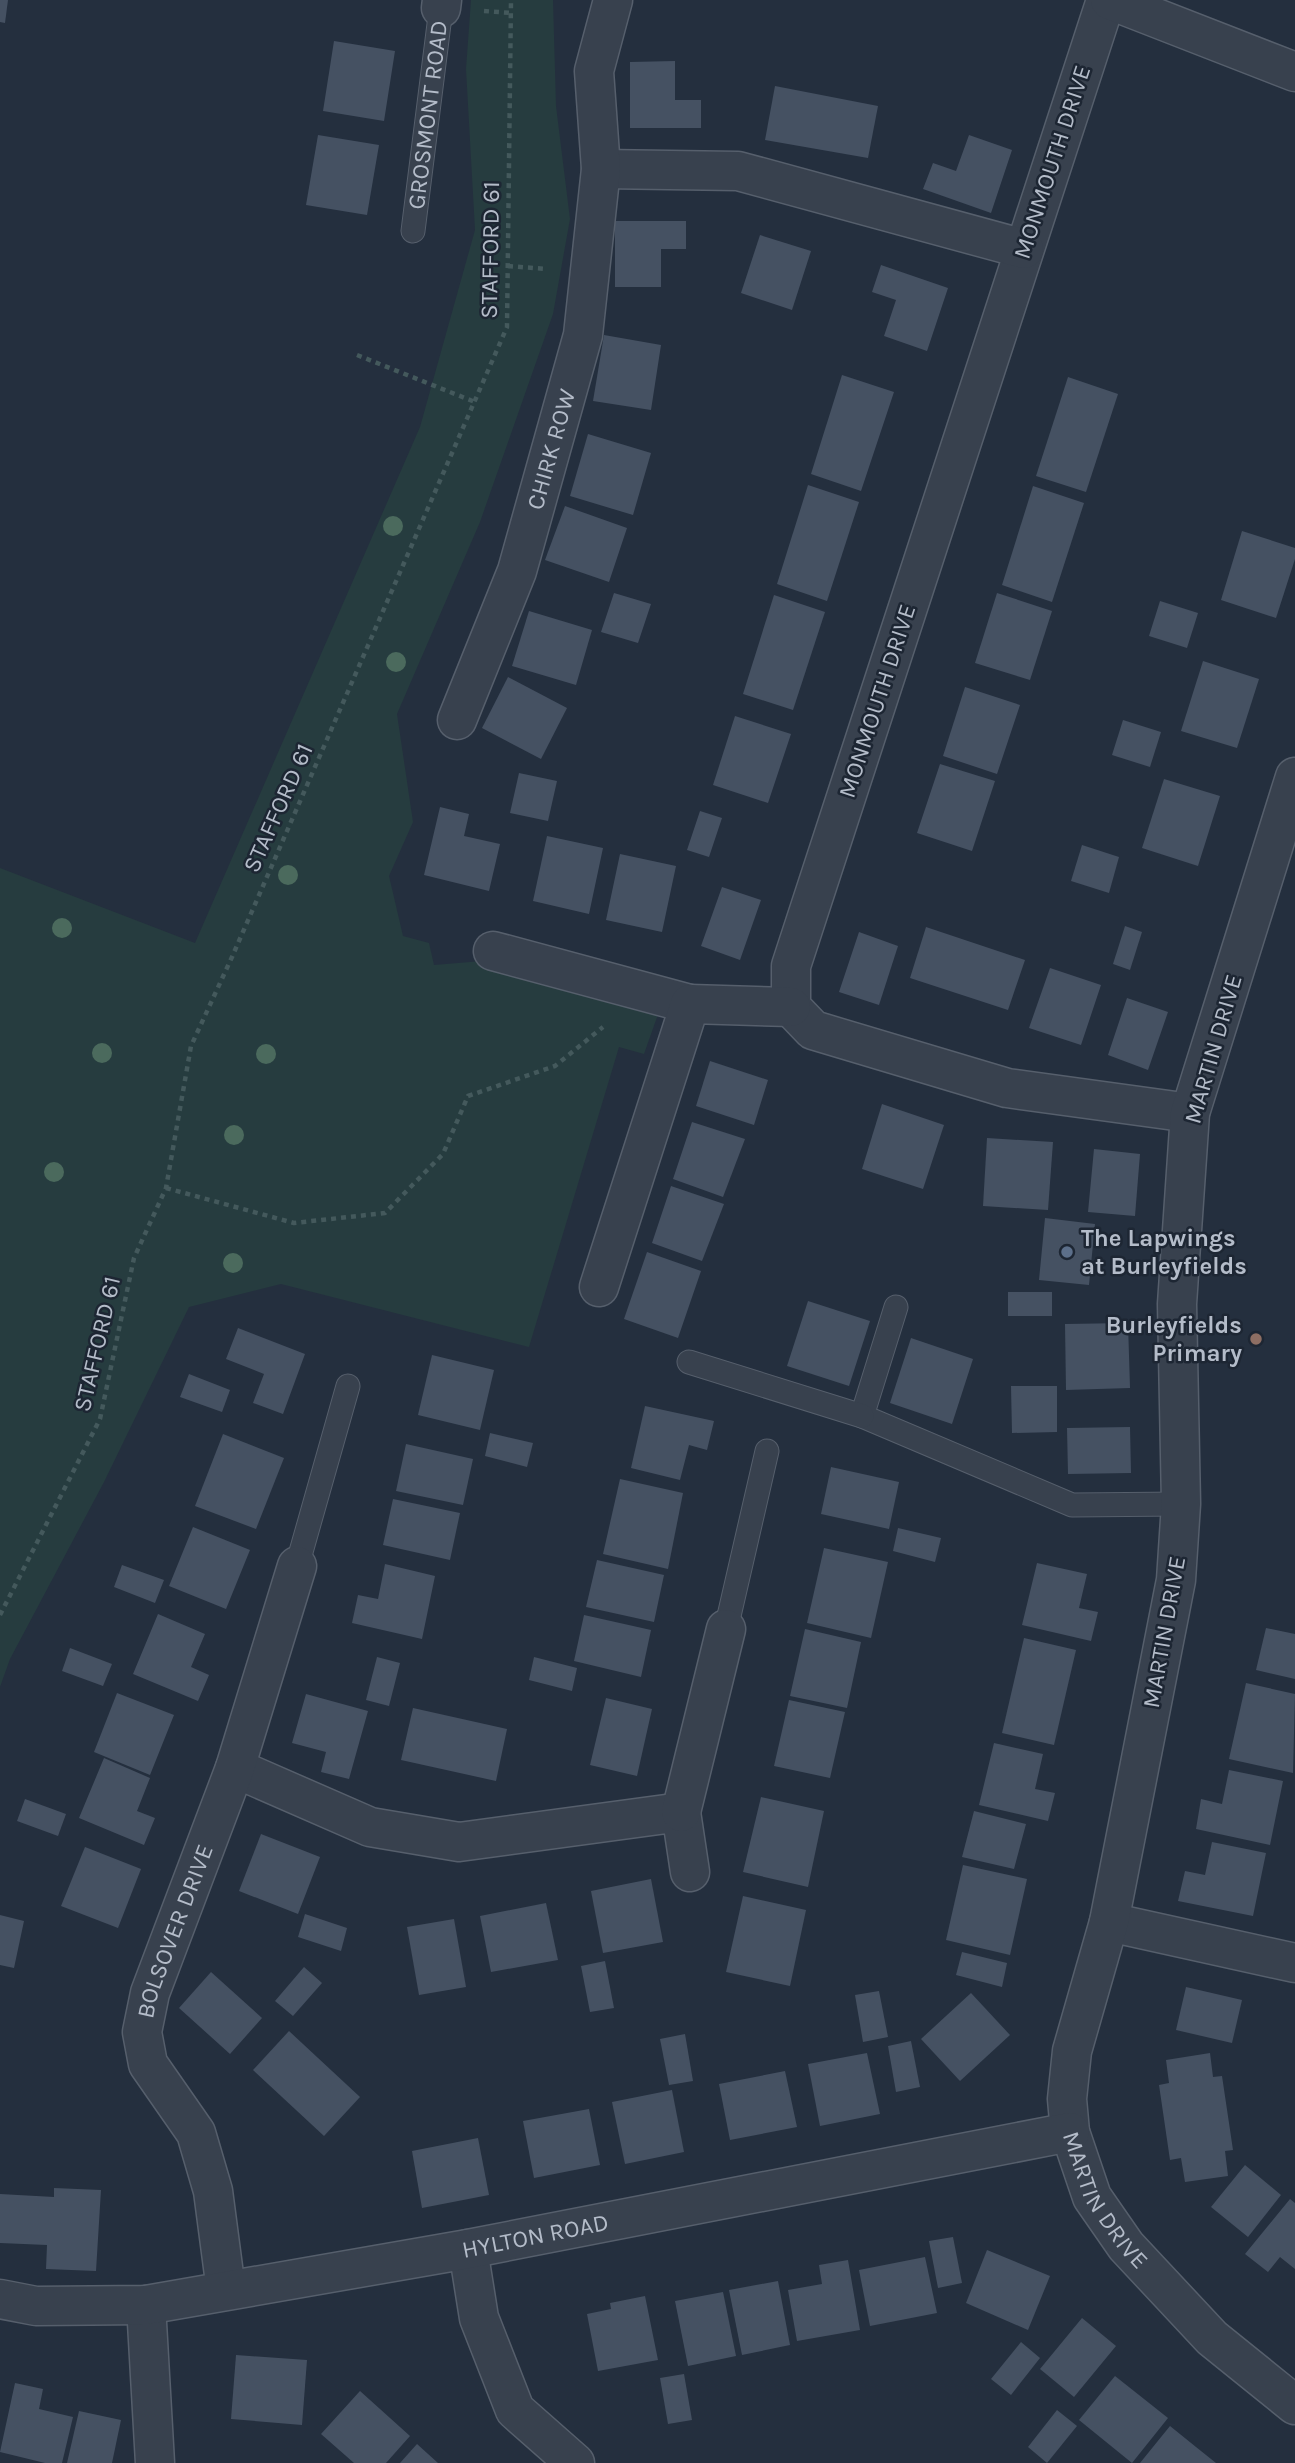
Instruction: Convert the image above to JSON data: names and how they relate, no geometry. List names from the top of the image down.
{
  "streets": {
    "street": [
      "MONMOUTH DRIVE",
      "CHIRK ROW",
      "MARTIN DRIVE",
      "BOLSOVER DRIVE",
      "HYLTON ROAD"
    ],
    "lane": ["GROSMONT ROAD"],
    "path": ["STAFFORD 61"]
  },
  "crossings": [
    ["MARTIN DRIVE", "HYLTON ROAD"],
    ["BOLSOVER DRIVE", "HYLTON ROAD"]
  ],
  "places": ["The Lapwings at Burleyfields", "Burleyfields Primary"]
}
